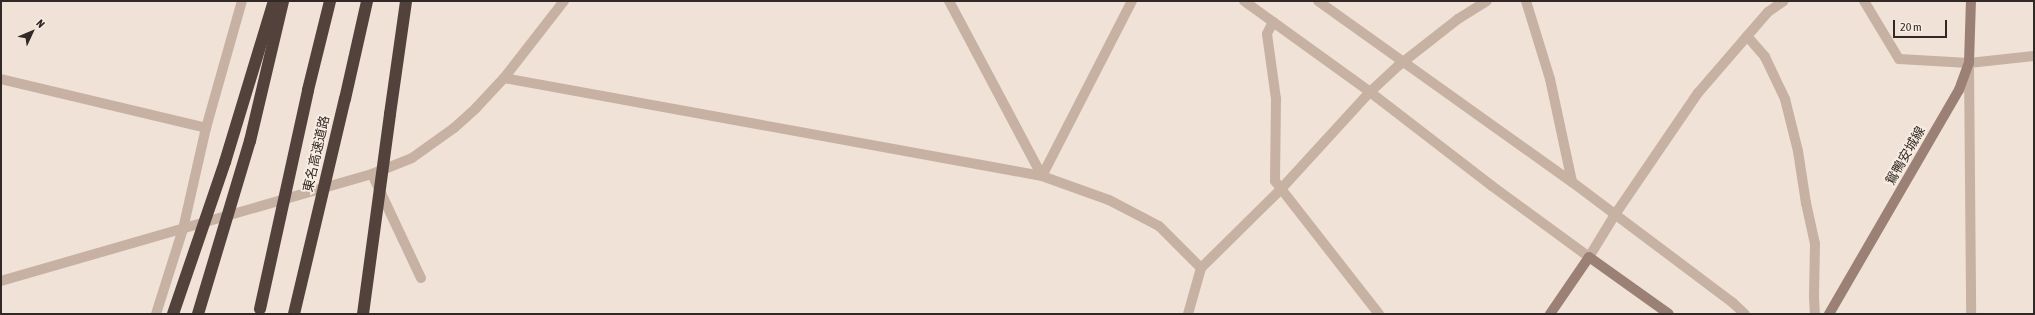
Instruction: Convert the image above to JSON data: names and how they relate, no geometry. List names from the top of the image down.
{
  "streets": {
    "highway": ["東名高速道路"],
    "main road": ["鴛鴨安城線"]
  },
  "scale_bar": "20 m",
  "north": "top right"
}
